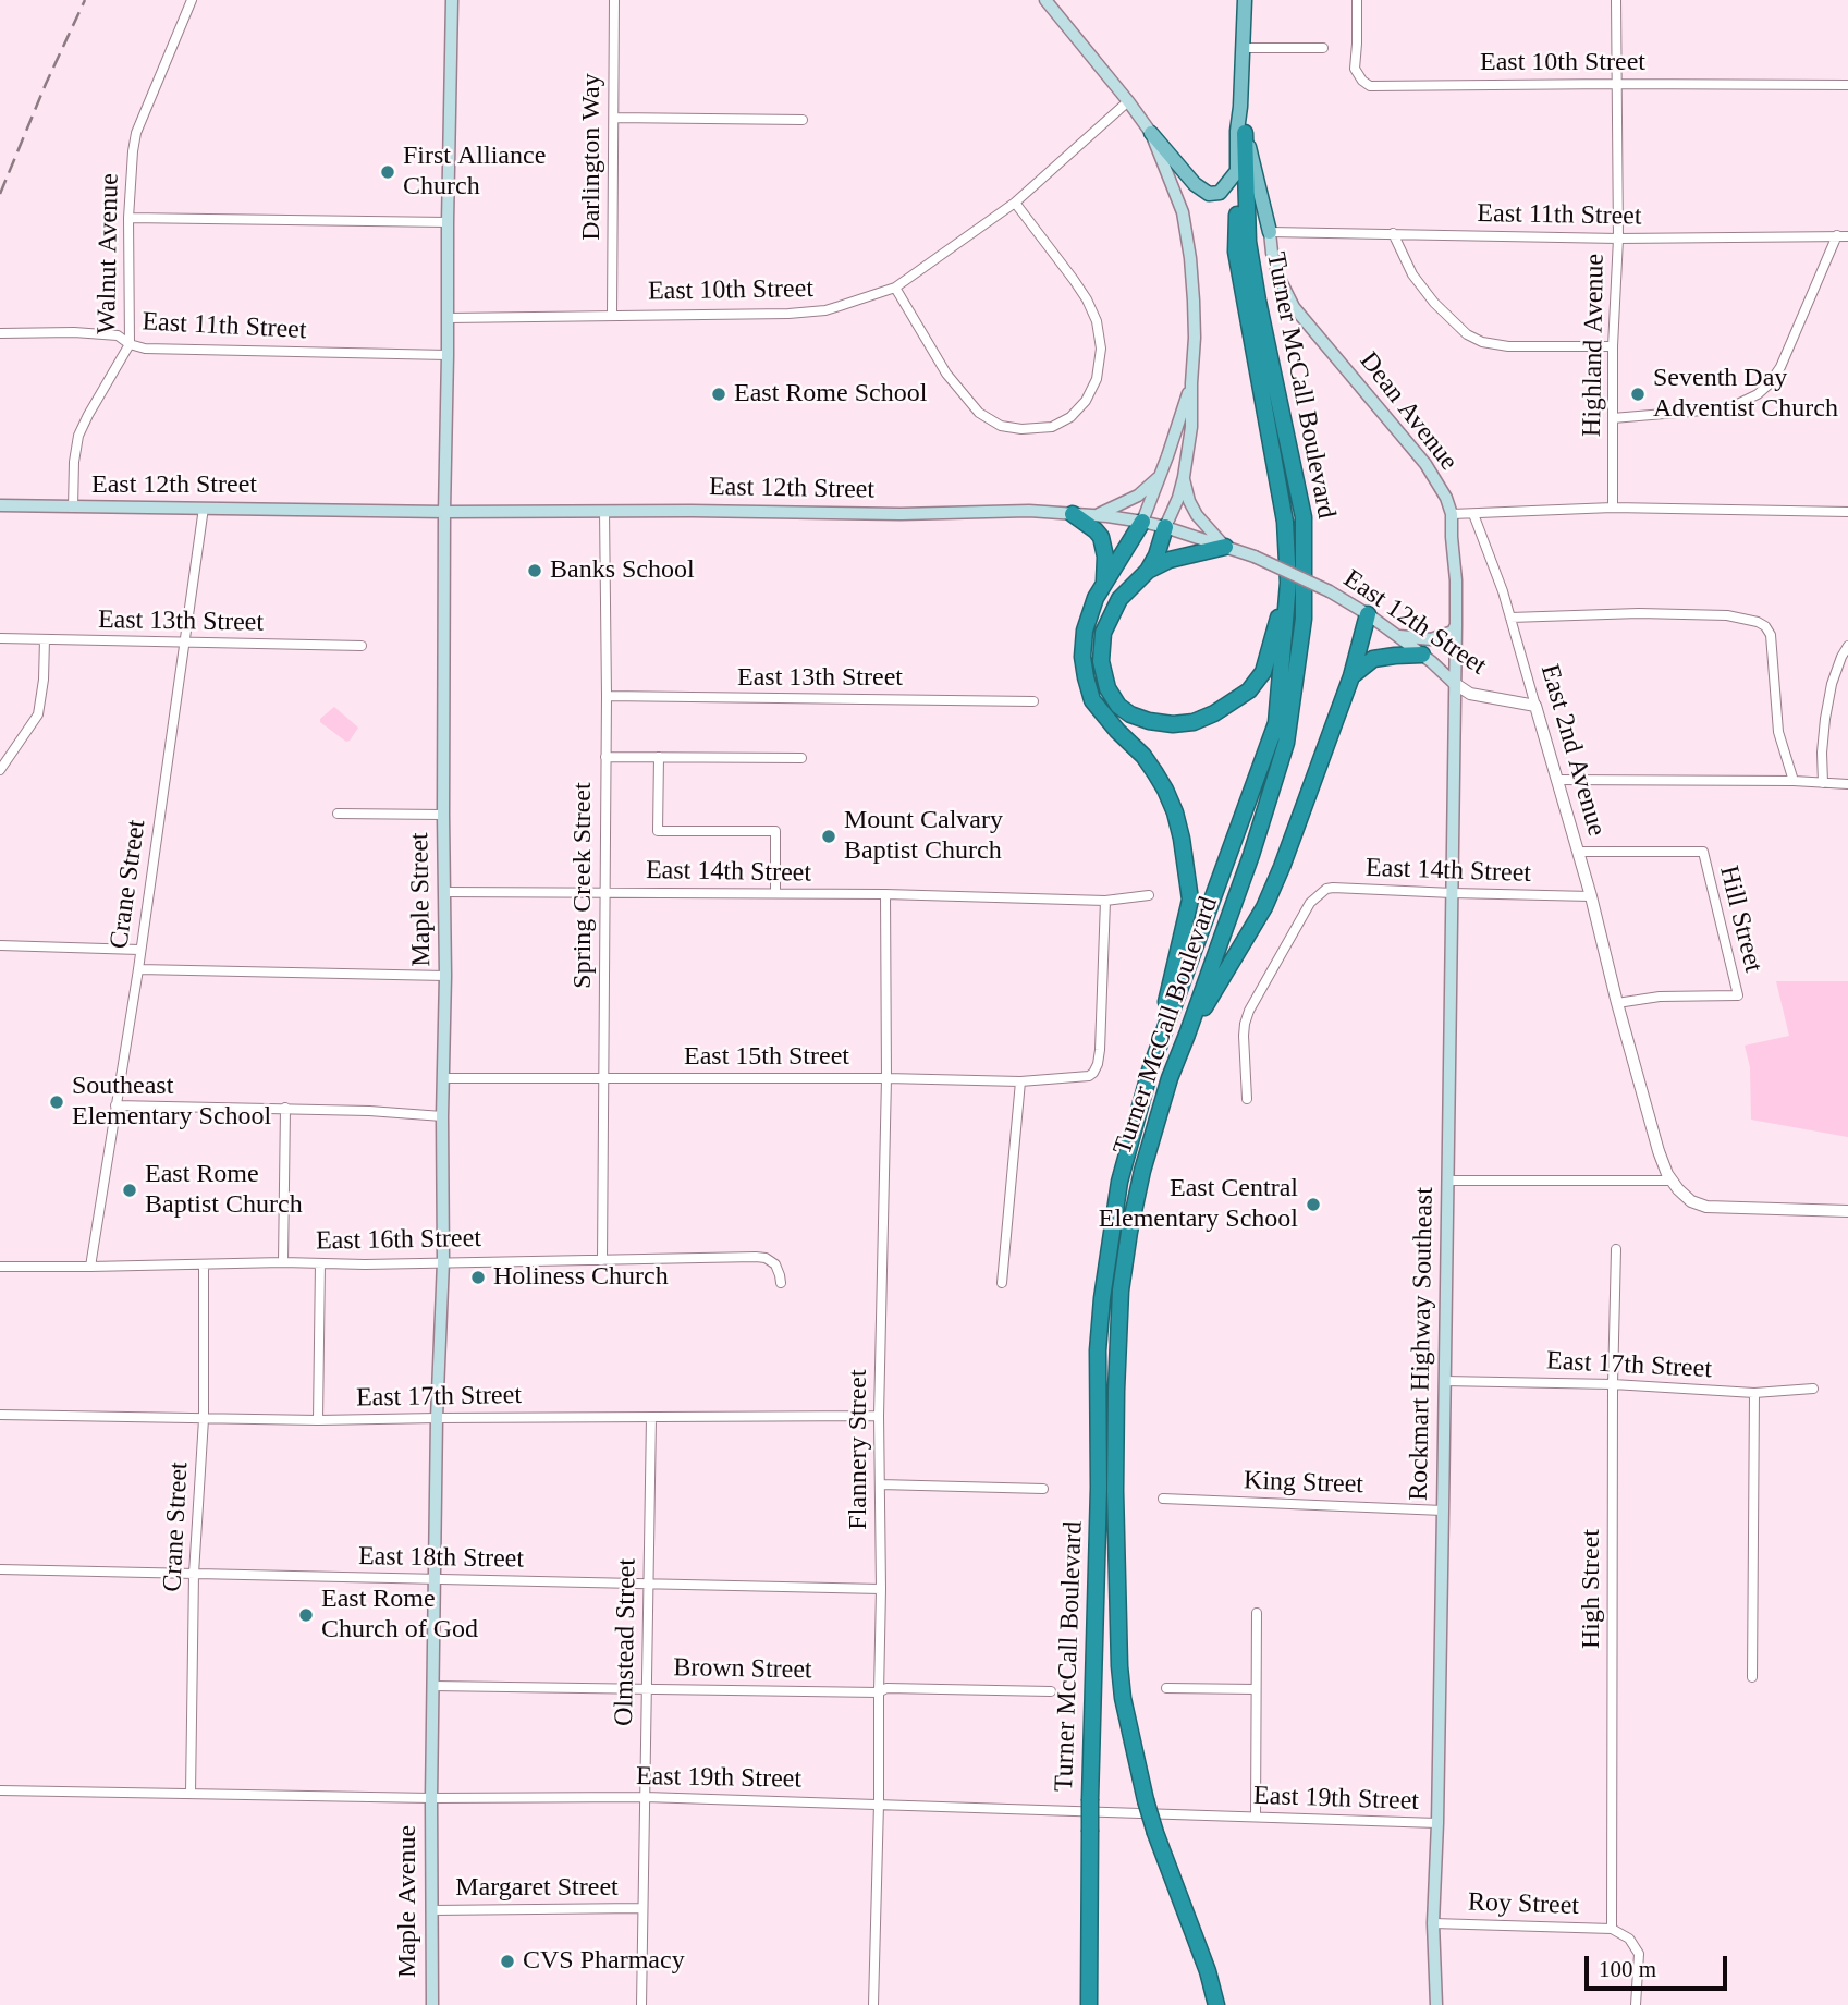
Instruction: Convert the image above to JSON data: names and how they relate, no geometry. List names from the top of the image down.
{
  "streets": {
    "highway": ["Turner McCall Boulevard"],
    "main road": [
      "Dean Avenue",
      "East 12th Street",
      "Maple Street",
      "Rockmart Highway Southeast",
      "Maple Avenue"
    ],
    "street": [
      "East 10th Street",
      "Darlington Way",
      "East 11th Street",
      "Walnut Avenue",
      "Highland Avenue",
      "East 13th Street",
      "East 2nd Avenue",
      "East 14th Street",
      "Crane Street",
      "Spring Creek Street",
      "Hill Street",
      "East 15th Street",
      "East 16th Street",
      "East 17th Street",
      "Flannery Street",
      "King Street",
      "East 18th Street",
      "High Street",
      "Olmstead Street",
      "Brown Street",
      "East 19th Street",
      "Margaret Street",
      "Roy Street"
    ]
  },
  "crossings": [
    ["East 10th Street", "Darlington Way"],
    ["East 10th Street", "Highland Avenue"],
    ["East 10th Street", "Maple Street"],
    ["East 11th Street", "Walnut Avenue"],
    ["East 11th Street", "Highland Avenue"],
    ["East 11th Street", "Dean Avenue"],
    ["East 11th Street", "Maple Street"],
    ["Walnut Avenue", "East 12th Street"],
    ["Dean Avenue", "East 12th Street"],
    ["Dean Avenue", "Rockmart Highway Southeast"],
    ["East 12th Street", "East 2nd Avenue"],
    ["East 12th Street", "Crane Street"],
    ["East 12th Street", "Spring Creek Street"],
    ["East 12th Street", "Maple Street"],
    ["East 12th Street", "Rockmart Highway Southeast"],
    ["East 13th Street", "Crane Street"],
    ["East 13th Street", "Spring Creek Street"],
    ["East 2nd Avenue", "East 14th Street"],
    ["East 2nd Avenue", "Hill Street"],
    ["East 14th Street", "Spring Creek Street"],
    ["East 14th Street", "Maple Street"],
    ["East 14th Street", "East 15th Street"],
    ["East 14th Street", "Rockmart Highway Southeast"],
    ["East 14th Street", "Flannery Street"],
    ["Crane Street", "East 16th Street"],
    ["Crane Street", "East 17th Street"],
    ["Crane Street", "East 18th Street"],
    ["Crane Street", "East 19th Street"],
    ["Spring Creek Street", "East 15th Street"],
    ["Spring Creek Street", "East 16th Street"],
    ["Maple Street", "East 15th Street"],
    ["Maple Street", "East 16th Street"],
    ["Maple Street", "East 17th Street"],
    ["Maple Street", "East 18th Street"],
    ["Maple Street", "Brown Street"],
    ["Maple Street", "East 19th Street"],
    ["Maple Street", "Maple Avenue"],
    ["East 15th Street", "Flannery Street"],
    ["Rockmart Highway Southeast", "East 17th Street"],
    ["Rockmart Highway Southeast", "King Street"],
    ["Rockmart Highway Southeast", "East 19th Street"],
    ["Rockmart Highway Southeast", "Roy Street"],
    ["East 17th Street", "Flannery Street"],
    ["East 17th Street", "High Street"],
    ["East 17th Street", "Olmstead Street"],
    ["Flannery Street", "East 18th Street"],
    ["Flannery Street", "Brown Street"],
    ["Flannery Street", "East 19th Street"],
    ["East 18th Street", "Olmstead Street"],
    ["High Street", "Roy Street"],
    ["Olmstead Street", "Brown Street"],
    ["Olmstead Street", "East 19th Street"],
    ["Olmstead Street", "Margaret Street"],
    ["East 19th Street", "Maple Avenue"],
    ["Margaret Street", "Maple Avenue"]
  ],
  "places": [
    "First Alliance Church",
    "East Rome School",
    "Seventh Day Adventist Church",
    "Banks School",
    "Mount Calvary Baptist Church",
    "Southeast Elementary School",
    "East Rome Baptist Church",
    "East Central Elementary School",
    "Holiness Church",
    "East Rome Church of God",
    "CVS Pharmacy"
  ],
  "scale_bar": "100 m"
}
